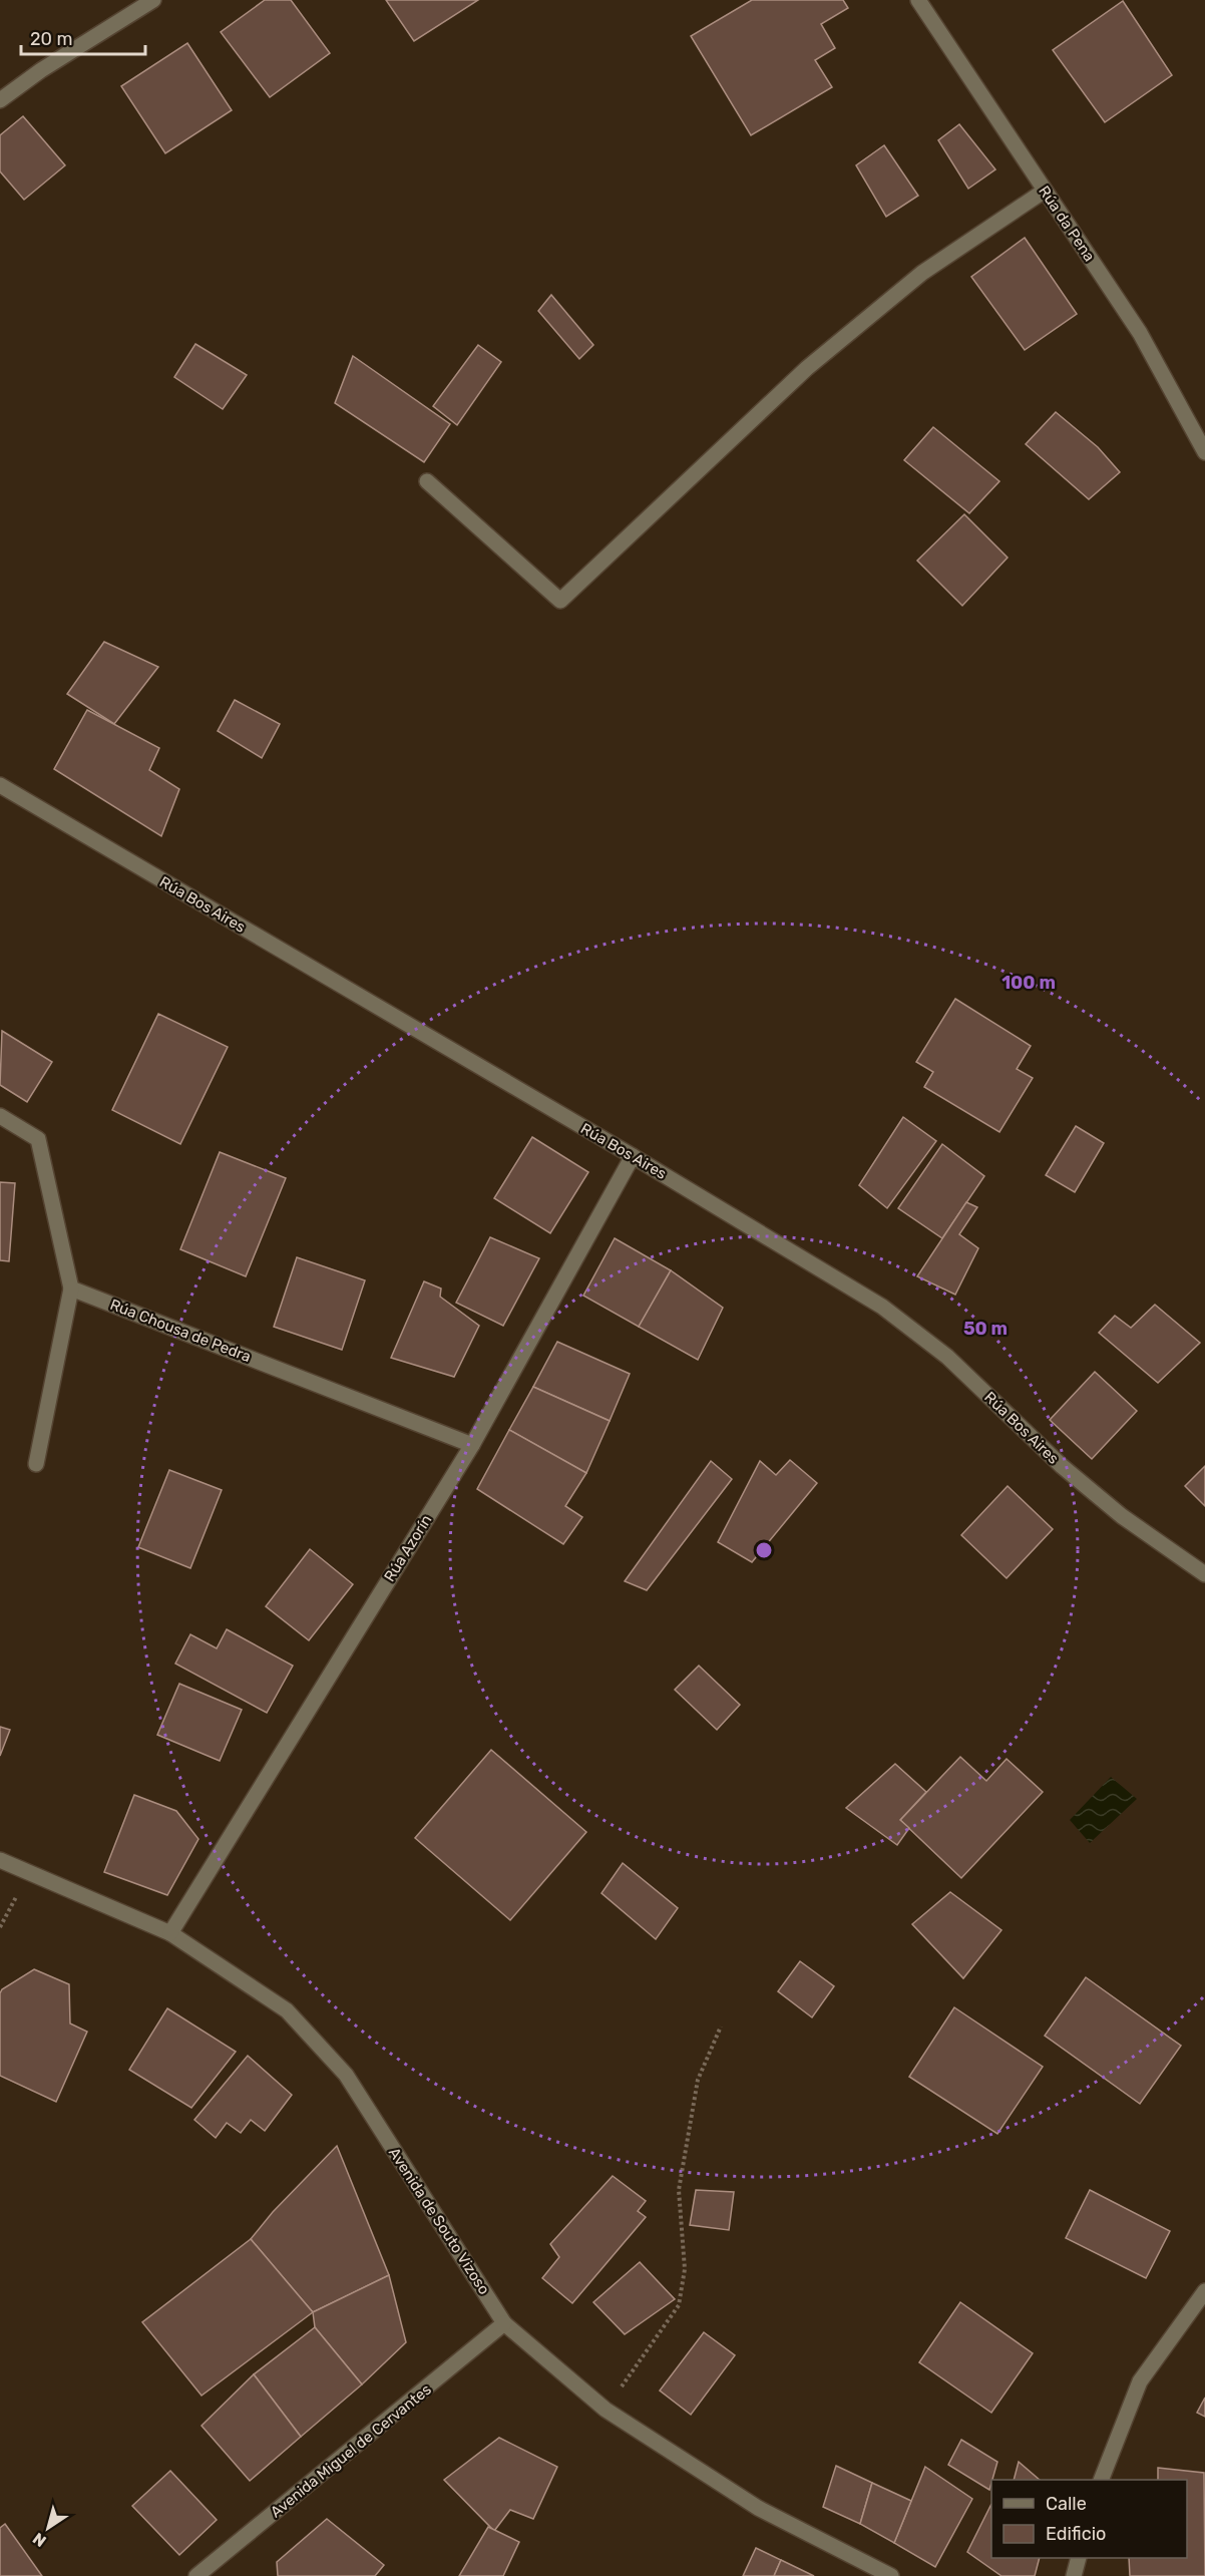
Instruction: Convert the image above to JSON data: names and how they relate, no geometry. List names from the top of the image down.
{
  "streets": {
    "street": [
      "Rúa da Pena",
      "Rúa Bos Aires",
      "Rúa Chousa de Pedra",
      "Rúa Azorín",
      "Avenida de Souto Vizoso",
      "Avenida Miguel de Cervantes"
    ]
  },
  "crossings": [
    ["Rúa Bos Aires", "Rúa Azorín"],
    ["Rúa Chousa de Pedra", "Rúa Azorín"],
    ["Rúa Azorín", "Avenida de Souto Vizoso"],
    ["Avenida de Souto Vizoso", "Avenida Miguel de Cervantes"]
  ],
  "legend": ["Calle", "Edificio"],
  "scale_bar": "20 m",
  "north": "bottom left",
  "rings": ["100 m", "50 m"]
}
